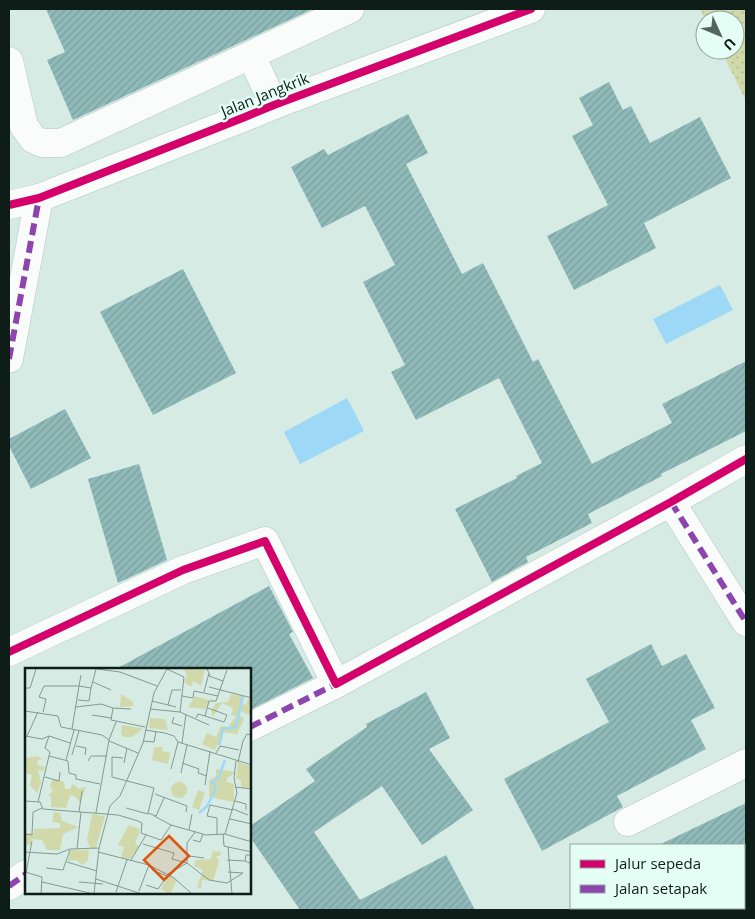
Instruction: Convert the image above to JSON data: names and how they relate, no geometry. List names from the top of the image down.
{
  "streets": {
    "street": ["Jalan Jangkrik"]
  },
  "legend": ["Jalur sepeda", "Jalan setapak"],
  "north": "bottom right"
}
